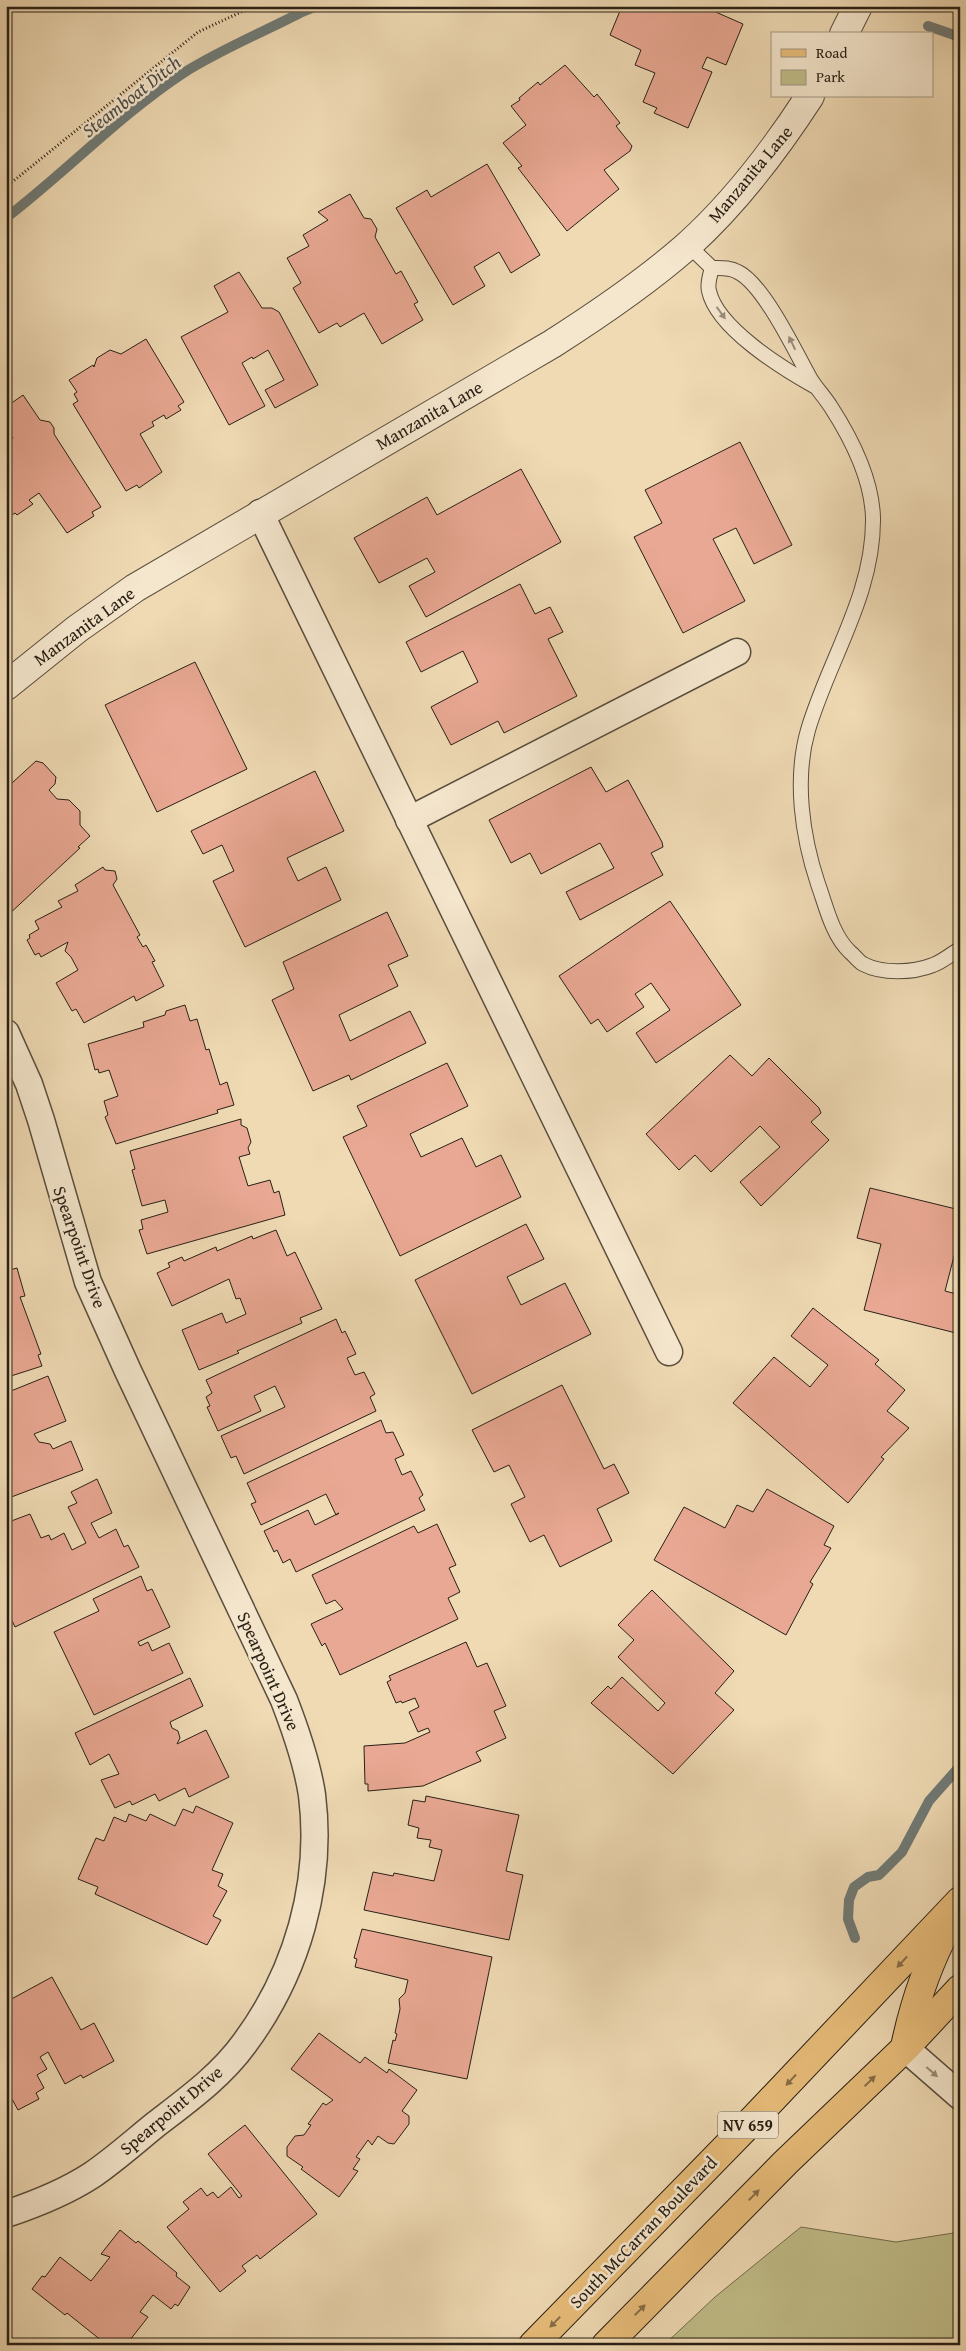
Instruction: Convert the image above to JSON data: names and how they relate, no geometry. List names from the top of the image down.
{
  "streets": {
    "main road": ["NV 659", "South McCarran Boulevard"],
    "street": ["Manzanita Lane", "Spearpoint Drive"]
  },
  "water": ["Steamboat Ditch"],
  "legend": ["Road", "Park"]
}
